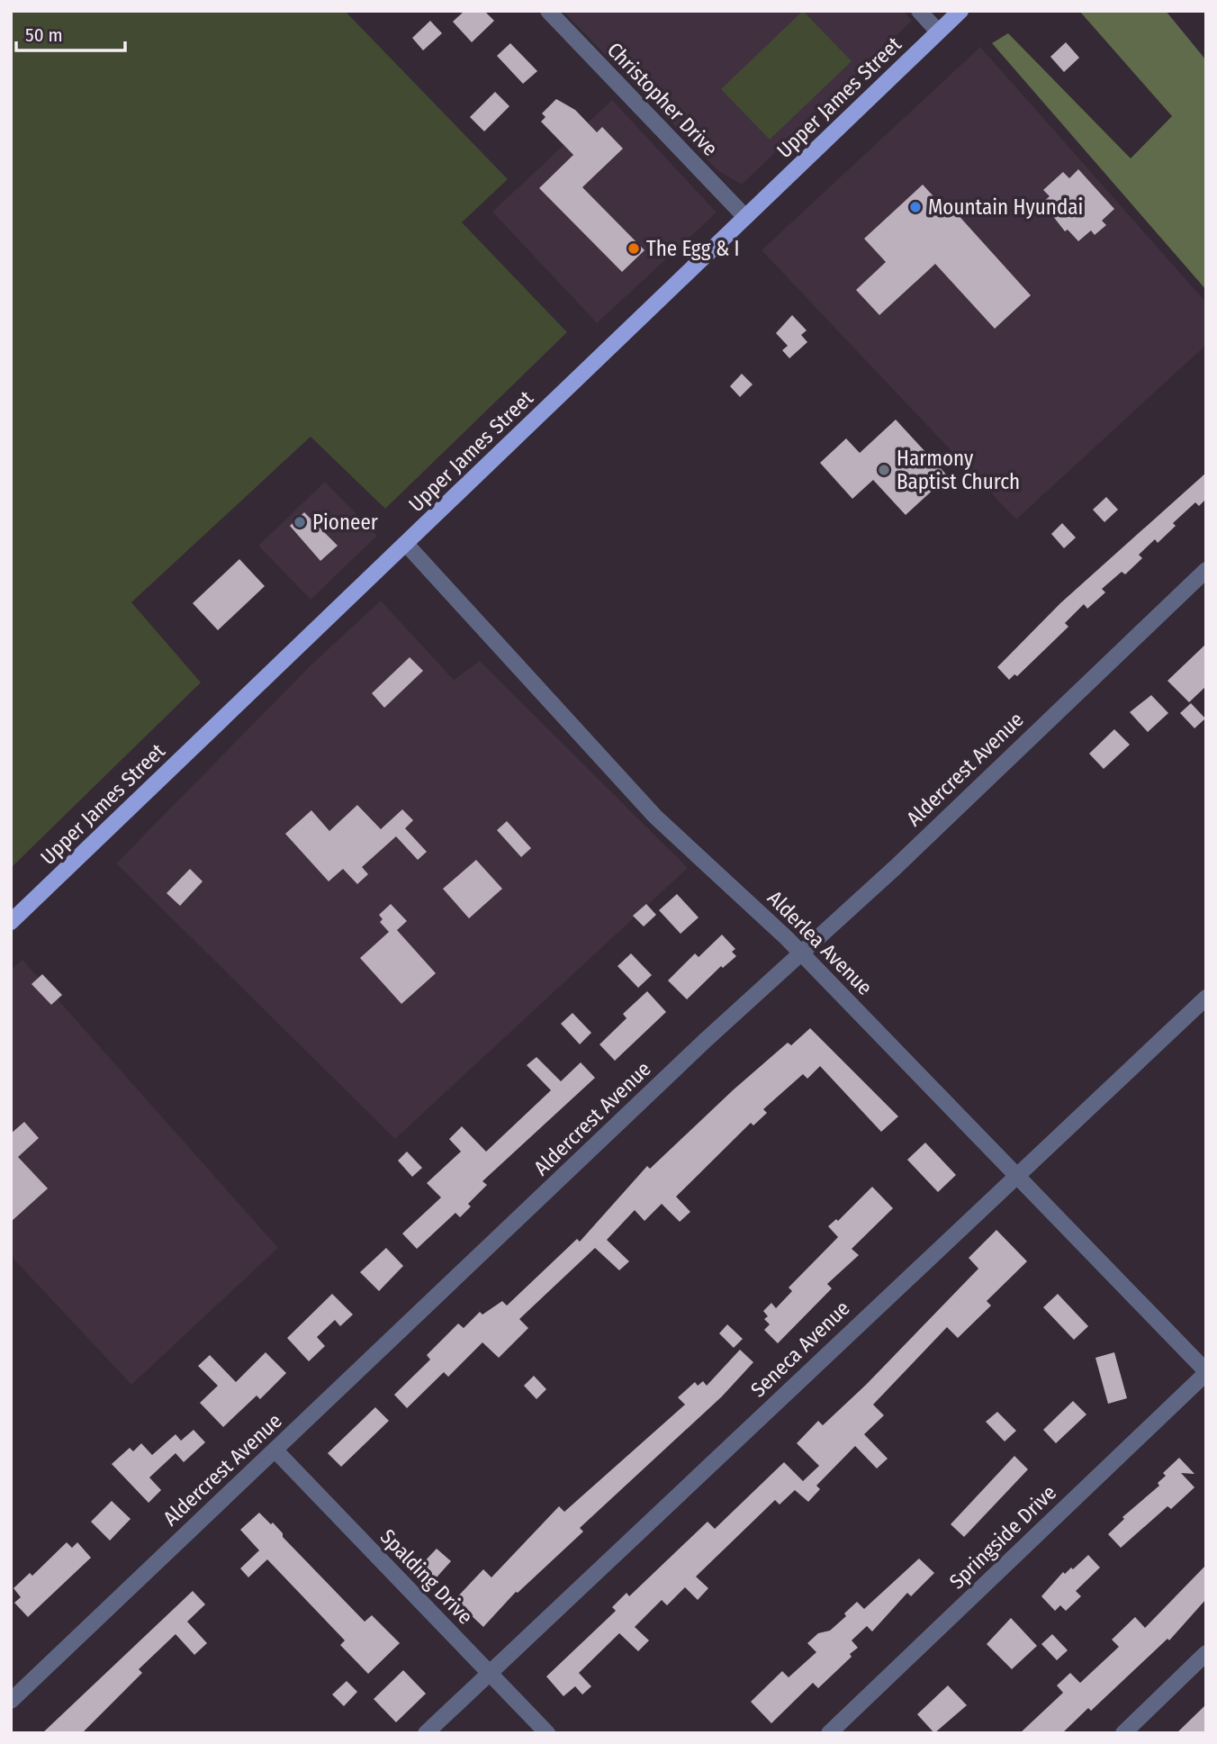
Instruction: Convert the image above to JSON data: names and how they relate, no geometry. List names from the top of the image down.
{
  "streets": {
    "main road": ["Upper James Street"],
    "street": [
      "Christopher Drive",
      "Aldercrest Avenue",
      "Alderlea Avenue",
      "Seneca Avenue",
      "Springside Drive",
      "Spalding Drive"
    ]
  },
  "crossings": [
    ["Upper James Street", "Christopher Drive"],
    ["Upper James Street", "Alderlea Avenue"],
    ["Aldercrest Avenue", "Alderlea Avenue"],
    ["Aldercrest Avenue", "Spalding Drive"],
    ["Alderlea Avenue", "Seneca Avenue"],
    ["Alderlea Avenue", "Springside Drive"],
    ["Seneca Avenue", "Spalding Drive"]
  ],
  "places": [
    "Mountain Hyundai",
    "The Egg & I",
    "Harmony Baptist Church",
    "Pioneer"
  ],
  "scale_bar": "50 m"
}
